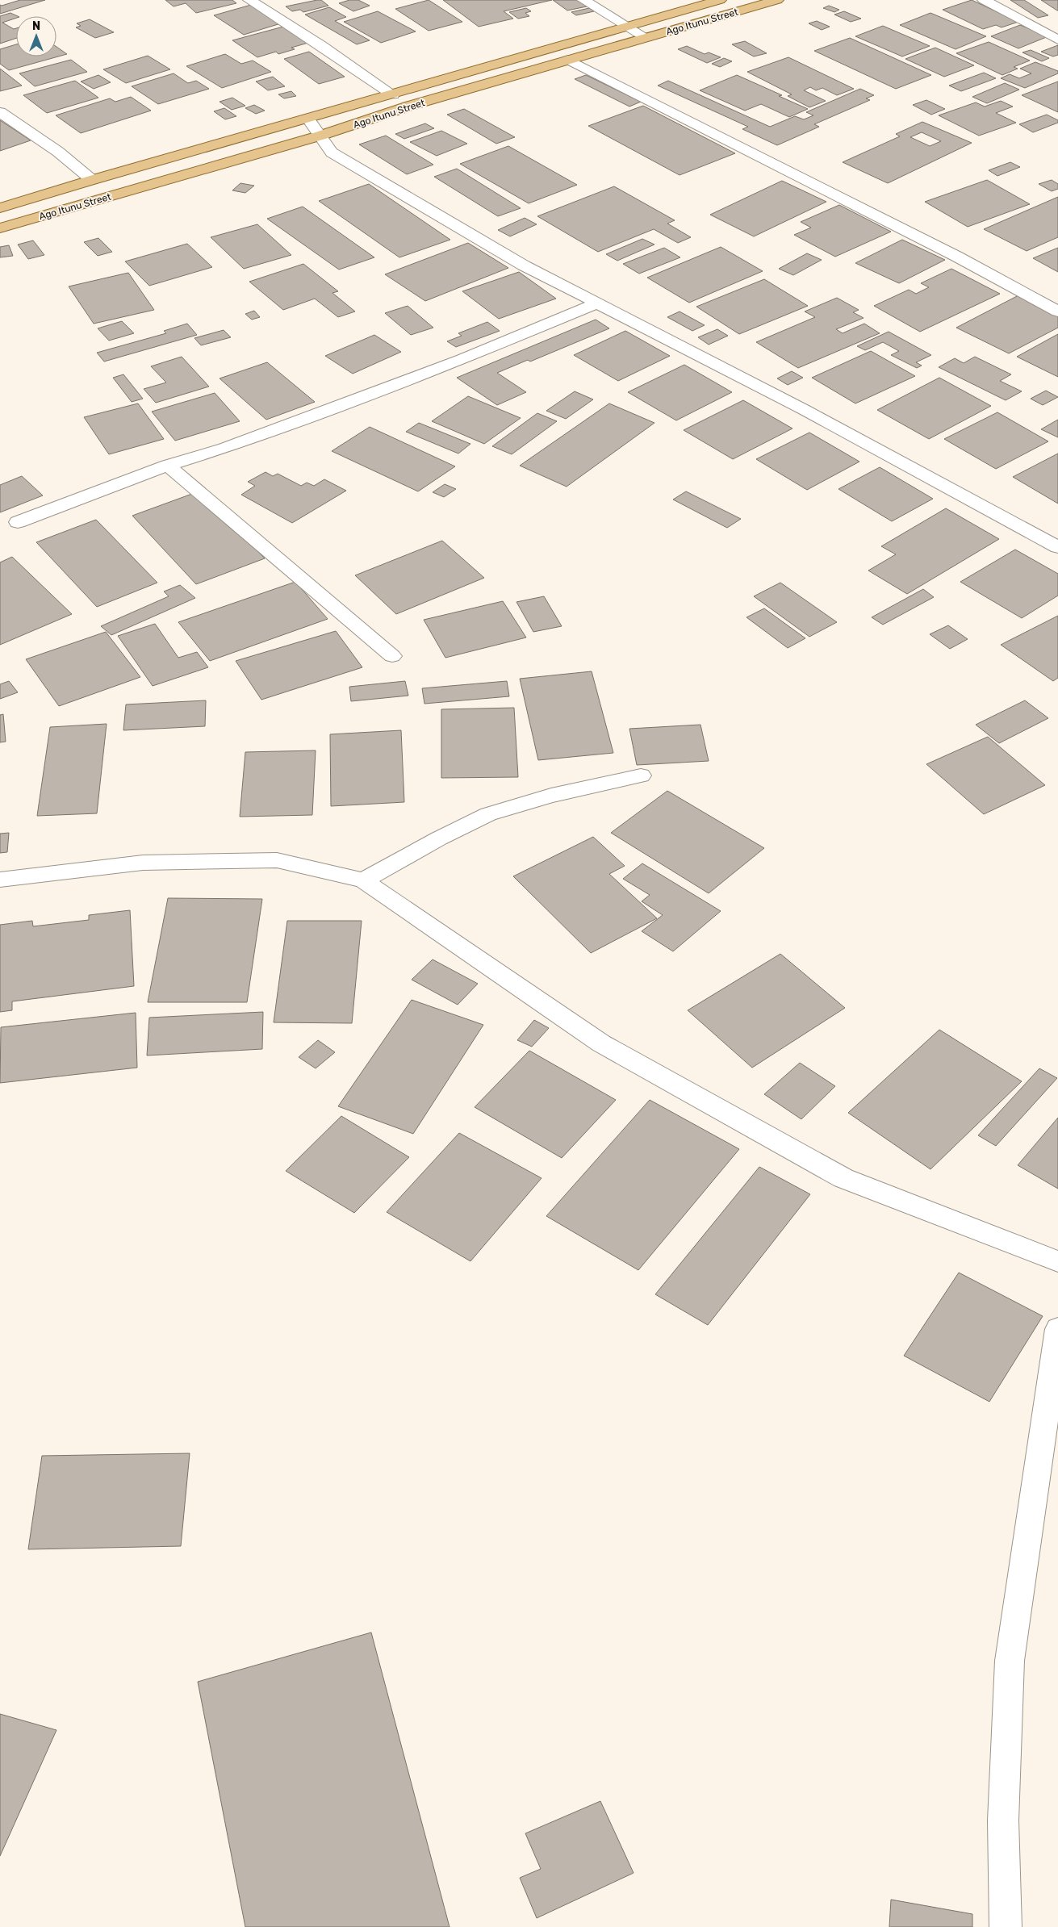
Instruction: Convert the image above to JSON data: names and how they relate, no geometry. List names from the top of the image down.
{
  "streets": {
    "main road": ["Ago Itunu Street"]
  },
  "north": "top"
}
